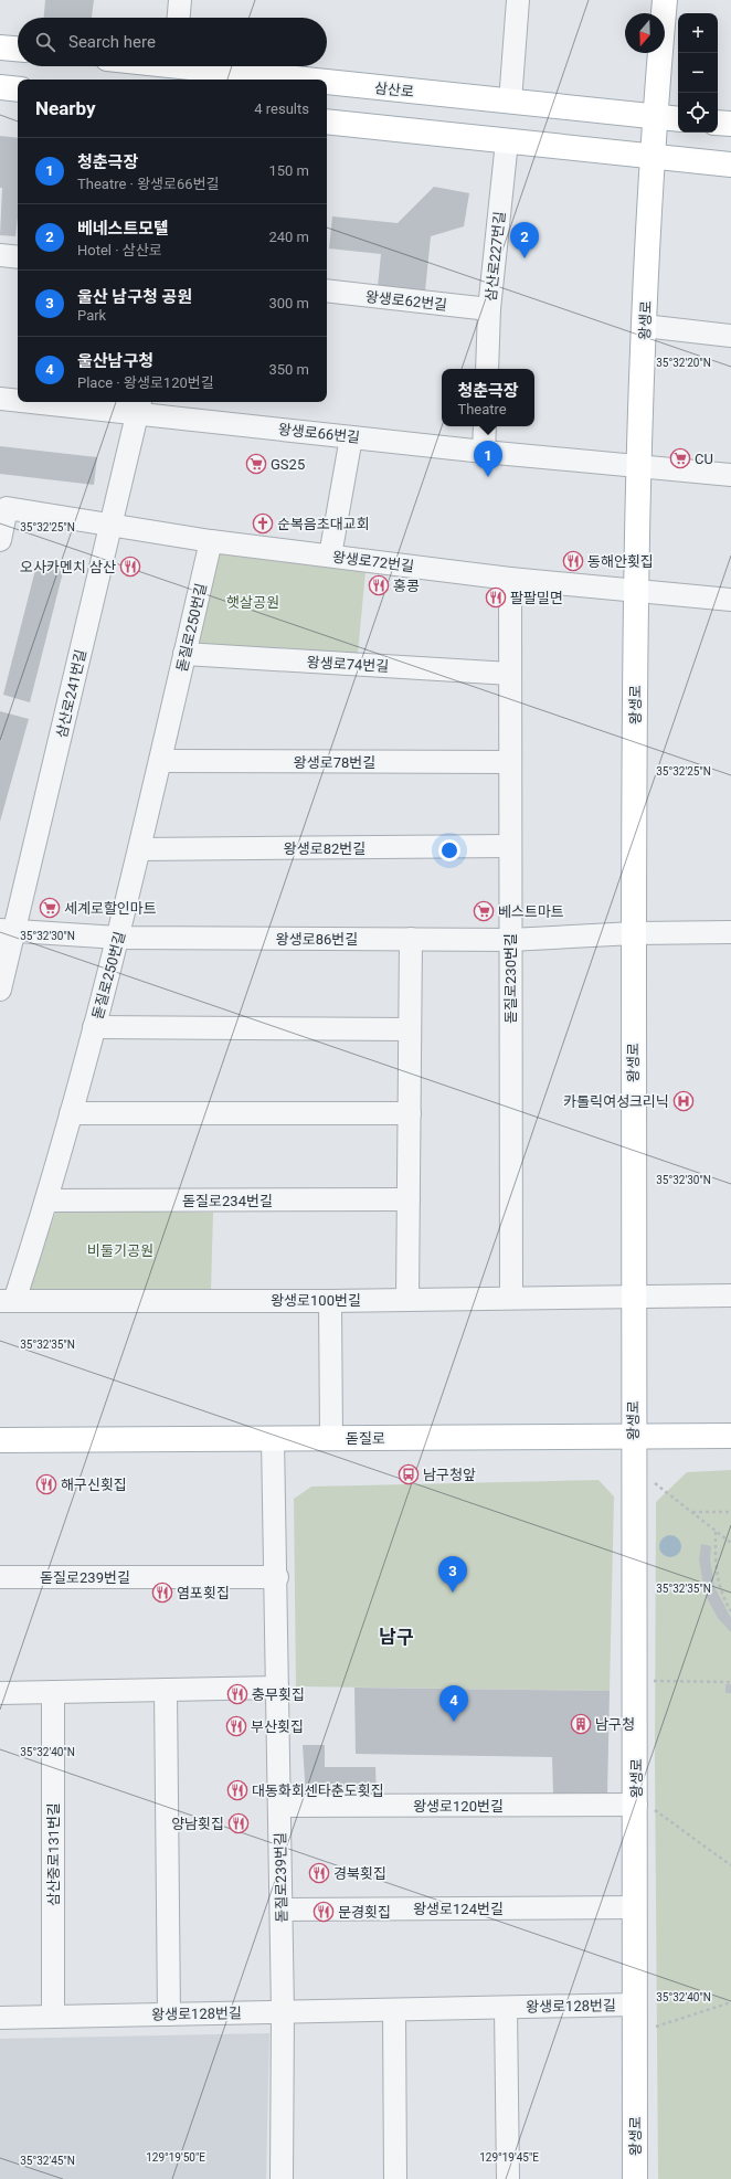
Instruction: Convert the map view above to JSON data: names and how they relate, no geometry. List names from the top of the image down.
{
  "streets": {
    "main road": ["삼산로", "왕생로", "돋질로"],
    "street": [
      "삼산로227번길",
      "왕생로62번길",
      "왕생로66번길",
      "왕생로72번길",
      "돋질로250번길",
      "왕생로74번길",
      "삼산로241번길",
      "왕생로78번길",
      "왕생로82번길",
      "왕생로86번길",
      "돋질로230번길",
      "돋질로234번길",
      "왕생로100번길",
      "돋질로239번길",
      "왕생로120번길",
      "삼산중로131번길",
      "왕생로124번길",
      "왕생로128번길"
    ]
  },
  "crossings": [
    ["삼산로", "왕생로"],
    ["삼산로227번길", "왕생로62번길"],
    ["왕생로", "왕생로66번길"],
    ["왕생로", "왕생로72번길"],
    ["왕생로", "왕생로86번길"],
    ["왕생로", "왕생로100번길"],
    ["왕생로", "돋질로"],
    ["왕생로", "왕생로120번길"],
    ["왕생로", "왕생로124번길"],
    ["왕생로", "왕생로128번길"],
    ["왕생로66번길", "삼산로241번길"],
    ["왕생로72번길", "돋질로250번길"],
    ["왕생로72번길", "삼산로241번길"],
    ["왕생로72번길", "돋질로230번길"],
    ["돋질로250번길", "왕생로74번길"],
    ["돋질로250번길", "왕생로78번길"],
    ["돋질로250번길", "왕생로82번길"],
    ["돋질로250번길", "왕생로86번길"],
    ["돋질로250번길", "돋질로234번길"],
    ["돋질로250번길", "왕생로100번길"],
    ["왕생로74번길", "돋질로230번길"],
    ["삼산로241번길", "왕생로86번길"],
    ["왕생로78번길", "돋질로230번길"],
    ["왕생로82번길", "돋질로230번길"],
    ["왕생로86번길", "돋질로230번길"],
    ["돋질로230번길", "왕생로100번길"],
    ["돋질로", "돋질로239번길"],
    ["돋질로239번길", "왕생로120번길"],
    ["돋질로239번길", "왕생로124번길"],
    ["돋질로239번길", "왕생로128번길"],
    ["삼산중로131번길", "왕생로128번길"]
  ],
  "districts": ["남구"],
  "parks": ["햇살공원", "비둘기공원"],
  "places": {
    "supermarket": [
      "CU",
      "GS25",
      "세계로할인마트",
      "베스트마트"
    ],
    "church": ["순복음초대교회"],
    "restaurant": [
      "동해안횟집",
      "오사카멘치 삼산",
      "홍콩",
      "팔팔밀면",
      "해구신횟집",
      "염포횟집",
      "충무횟집",
      "부산횟집",
      "대동화회센타춘도횟집",
      "양남횟집",
      "경북횟집",
      "문경횟집"
    ],
    "hospital": ["카톨릭여성크리닉"],
    "bus stop": ["남구청앞"],
    "building": ["남구청"]
  },
  "north": "bottom",
  "page": {
    "map_buttons": ["+", "−"],
    "search": "Search here",
    "heading": ["Nearby", "4 results"],
    "list": [
      {
        "mark": "1",
        "name": "청춘극장",
        "note": "Theatre · 왕생로66번길",
        "value": "150 m"
      },
      {
        "mark": "2",
        "name": "베네스트모텔",
        "note": "Hotel · 삼산로",
        "value": "240 m"
      },
      {
        "mark": "3",
        "name": "울산 남구청 공원",
        "note": "Park",
        "value": "300 m"
      },
      {
        "mark": "4",
        "name": "울산남구청",
        "note": "Place · 왕생로120번길",
        "value": "350 m"
      }
    ],
    "pins": [
      "2",
      "1",
      "3",
      "4"
    ],
    "popup": ["청춘극장", "Theatre"]
  },
  "coordinates": [
    "35°32'20\"N",
    "35°32'25\"N",
    "35°32'30\"N",
    "35°32'35\"N",
    "35°32'40\"N",
    "129°19'50\"E",
    "129°19'45\"E",
    "35°32'45\"N"
  ]
}
